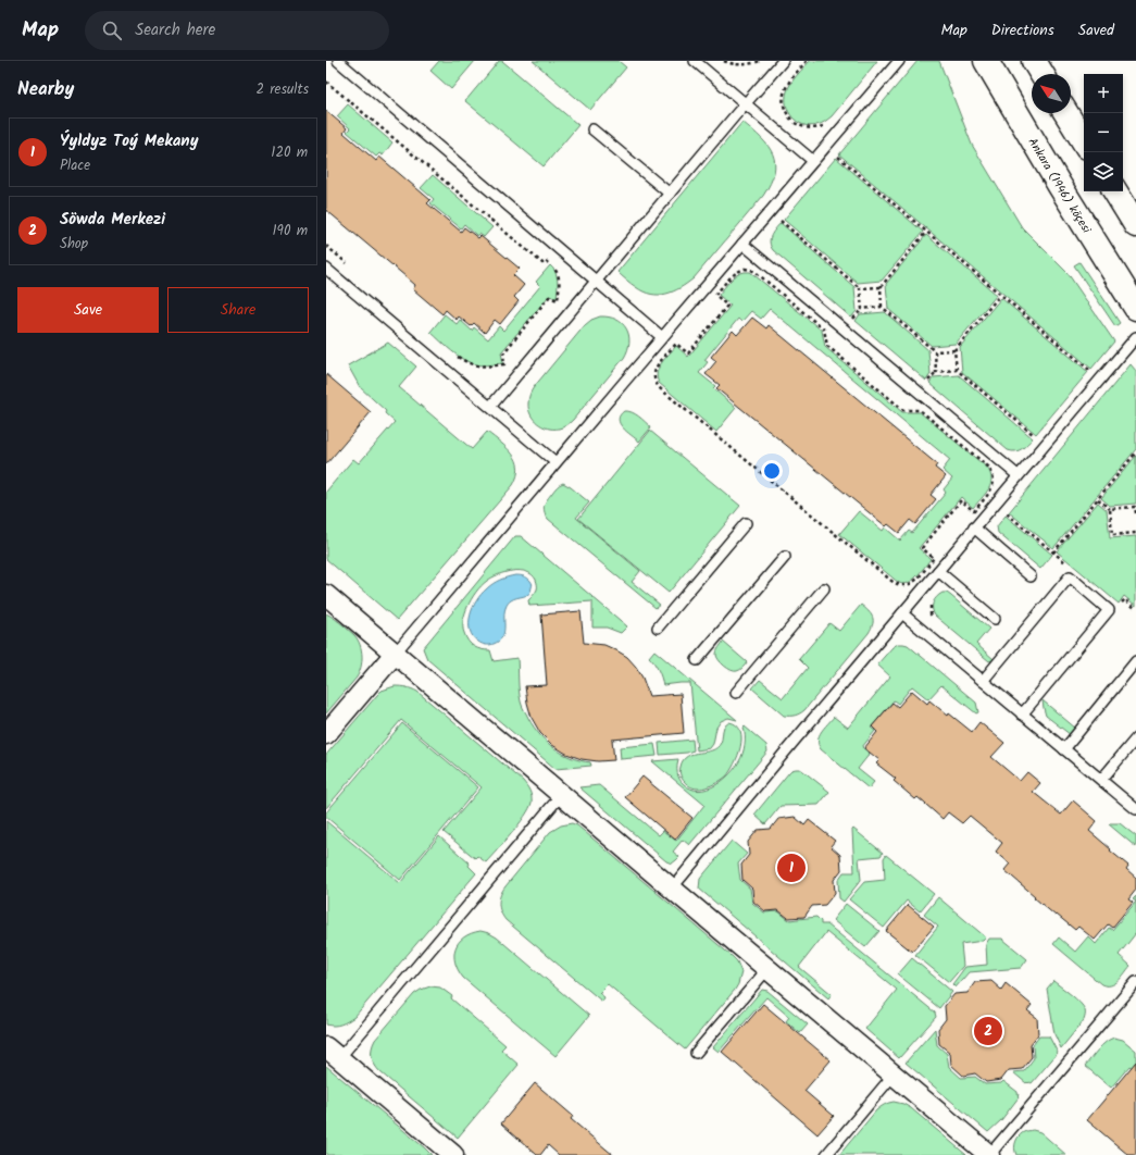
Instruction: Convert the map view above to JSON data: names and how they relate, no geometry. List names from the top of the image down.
{
  "streets": {
    "main road": ["Ankara (1946) köçesi"]
  },
  "north": "top left",
  "page": {
    "header": "Map",
    "search": "Search here",
    "nav": ["Map", "Directions", "Saved"],
    "heading": ["Nearby", "2 results"],
    "map_buttons": ["+", "−"],
    "list": [
      {
        "mark": "1",
        "name": "Ýyldyz Toý Mekany",
        "note": "Place",
        "value": "120 m"
      },
      {
        "mark": "2",
        "name": "Söwda Merkezi",
        "note": "Shop",
        "value": "190 m"
      }
    ],
    "buttons": ["Save", "Share"],
    "pins": ["1", "2"]
  }
}
